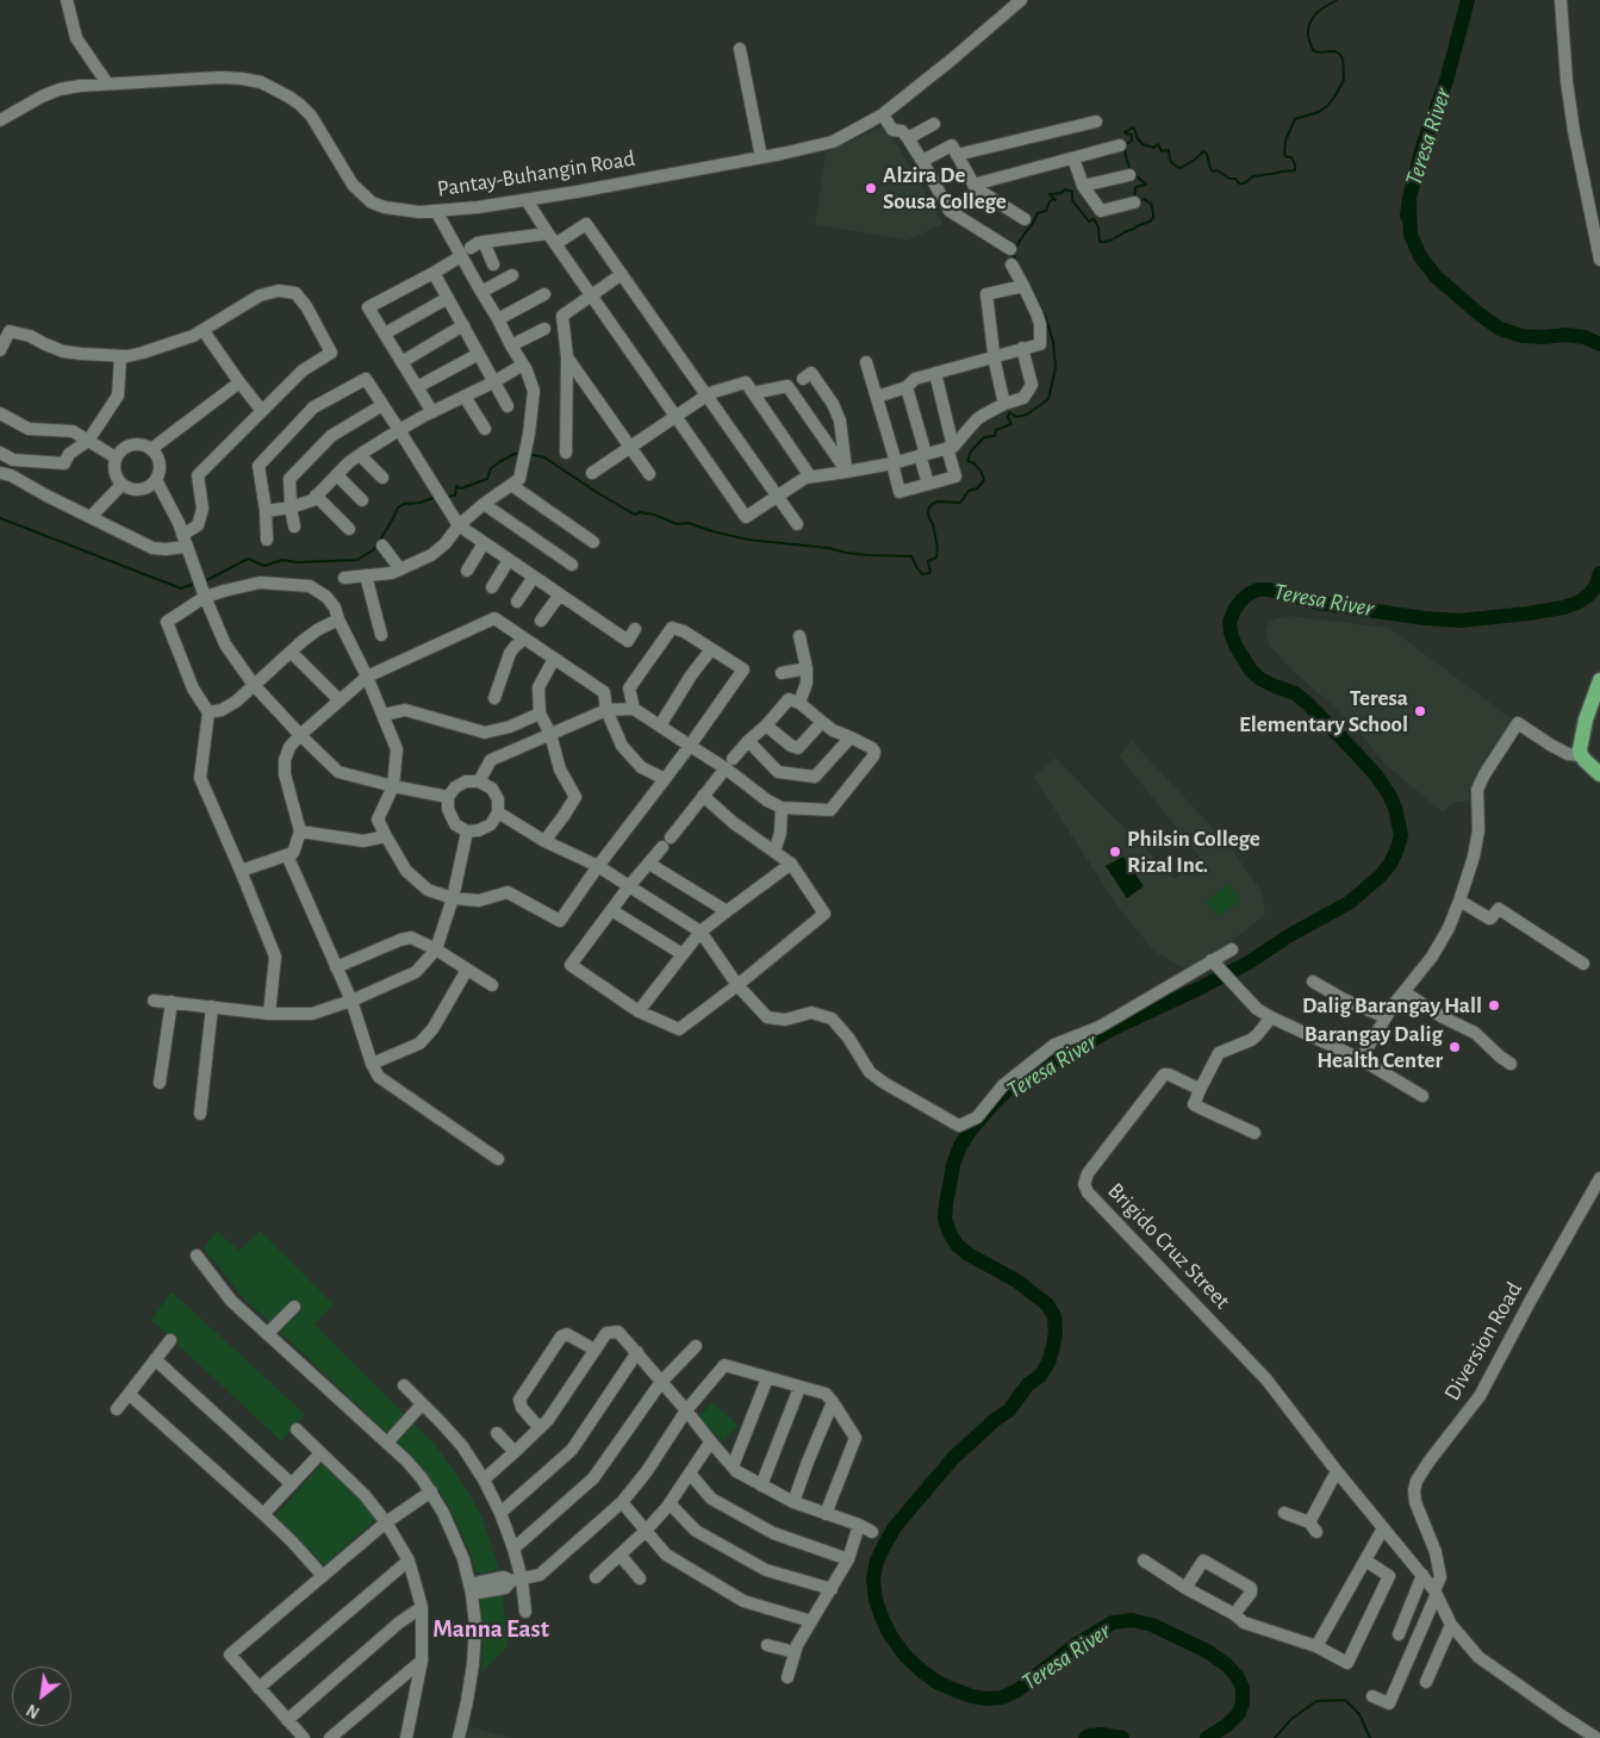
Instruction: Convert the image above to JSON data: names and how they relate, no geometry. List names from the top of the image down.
{
  "streets": {
    "street": ["Pantay-Buhangin Road", "Brigido Cruz Street", "Diversion Road"]
  },
  "crossings": [
    ["Brigido Cruz Street", "Diversion Road"]
  ],
  "districts": ["Manna East"],
  "water": ["Teresa River"],
  "places": [
    "Alzira De Sousa College",
    "Teresa Elementary School",
    "Philsin College Rizal Inc.",
    "Dalig Barangay Hall",
    "Barangay Dalig Health Center"
  ],
  "north": "bottom left"
}
